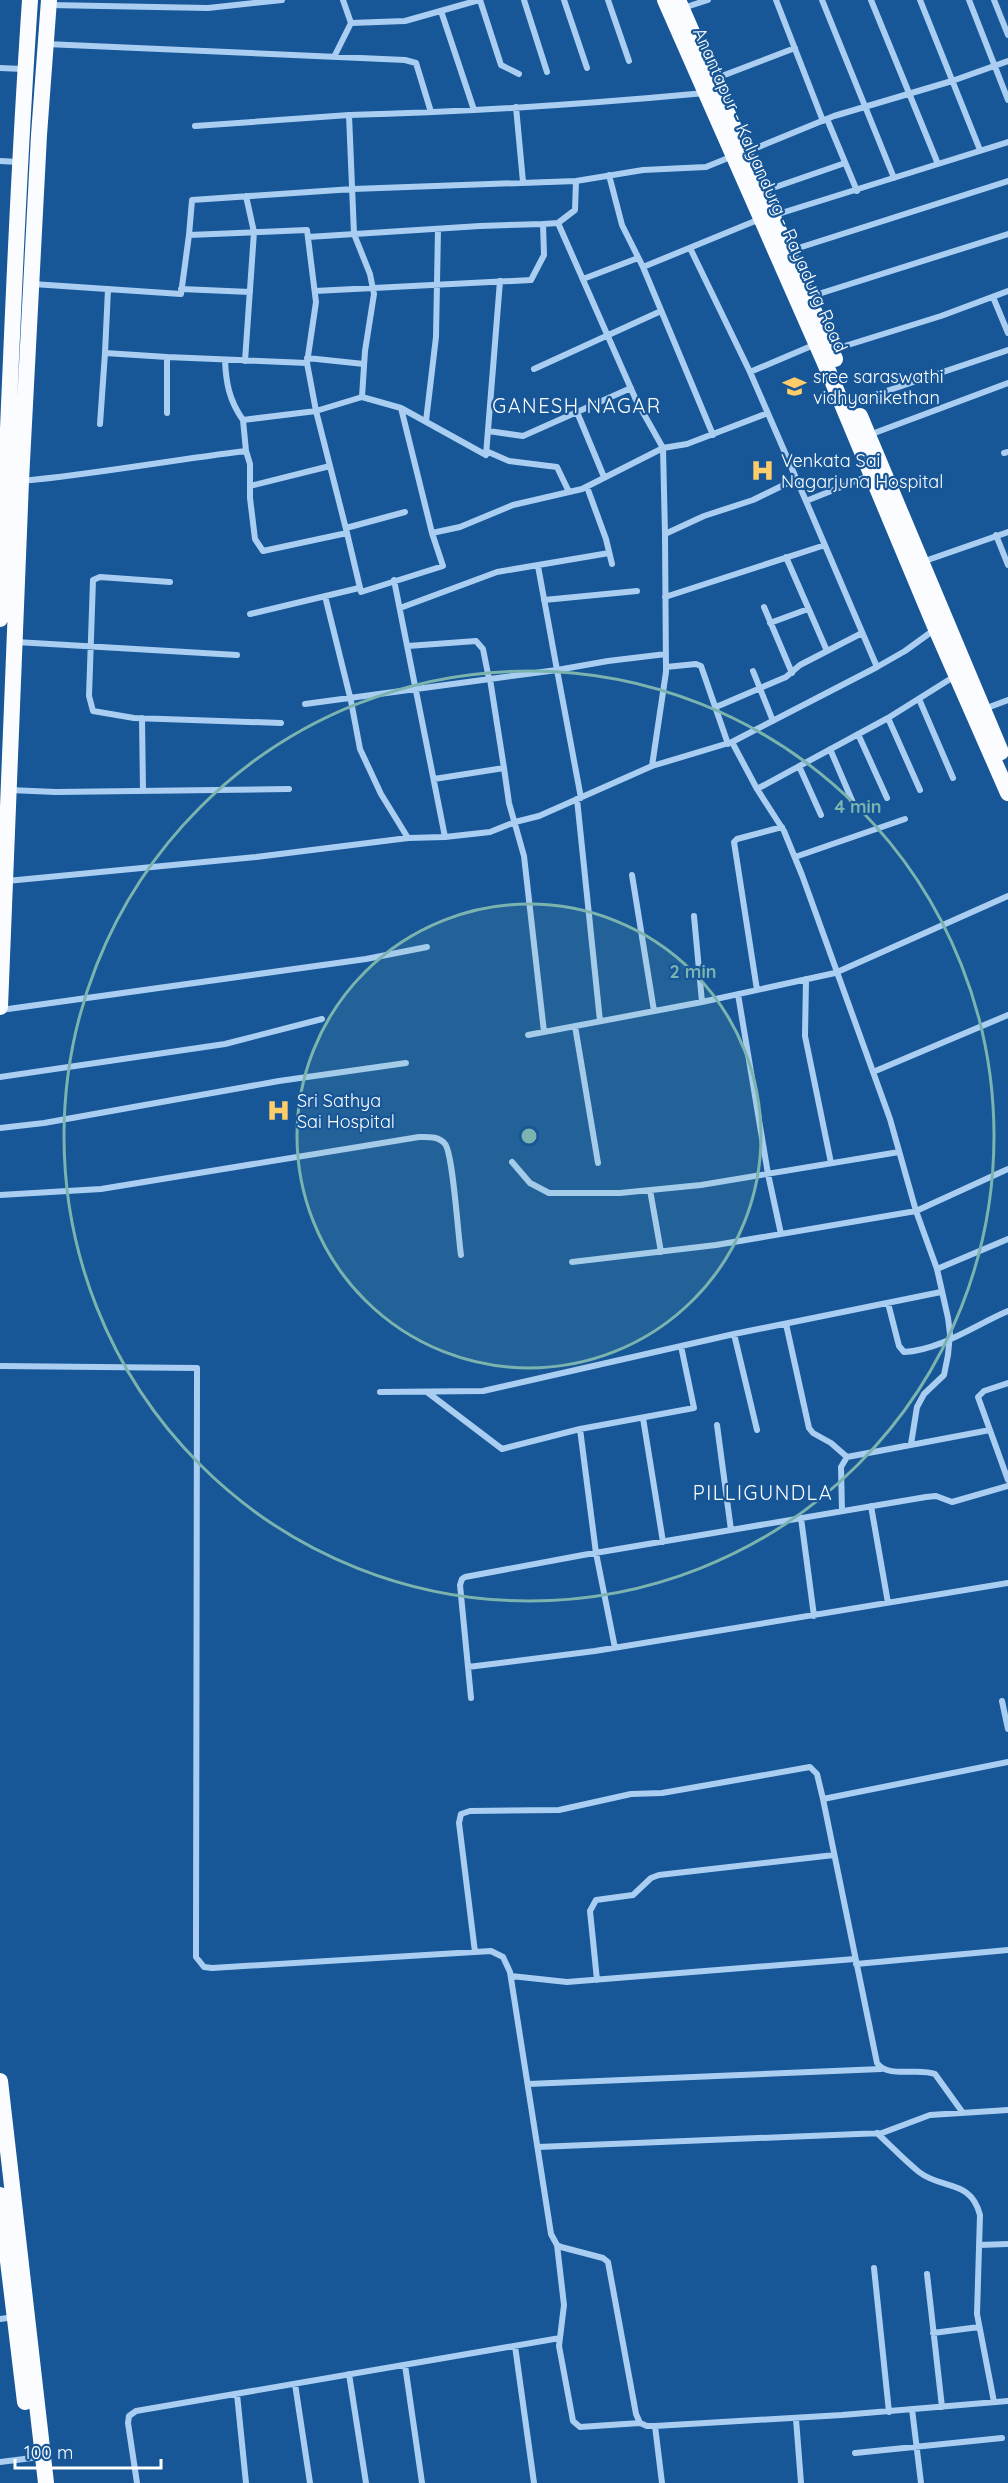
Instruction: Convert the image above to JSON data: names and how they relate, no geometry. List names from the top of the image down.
{
  "streets": {
    "highway": ["Anantapur - Kalyandurg - Rayadurg Road"]
  },
  "districts": ["GANESH NAGAR", "PILLIGUNDLA"],
  "places": {
    "school or university": ["sree saraswathi vidhyanikethan"],
    "hospital": ["Venkata Sai Nagarjuna Hospital", "Sri Sathya Sai Hospital"]
  },
  "scale_bar": "100 m",
  "rings": ["4 min", "2 min"]
}
